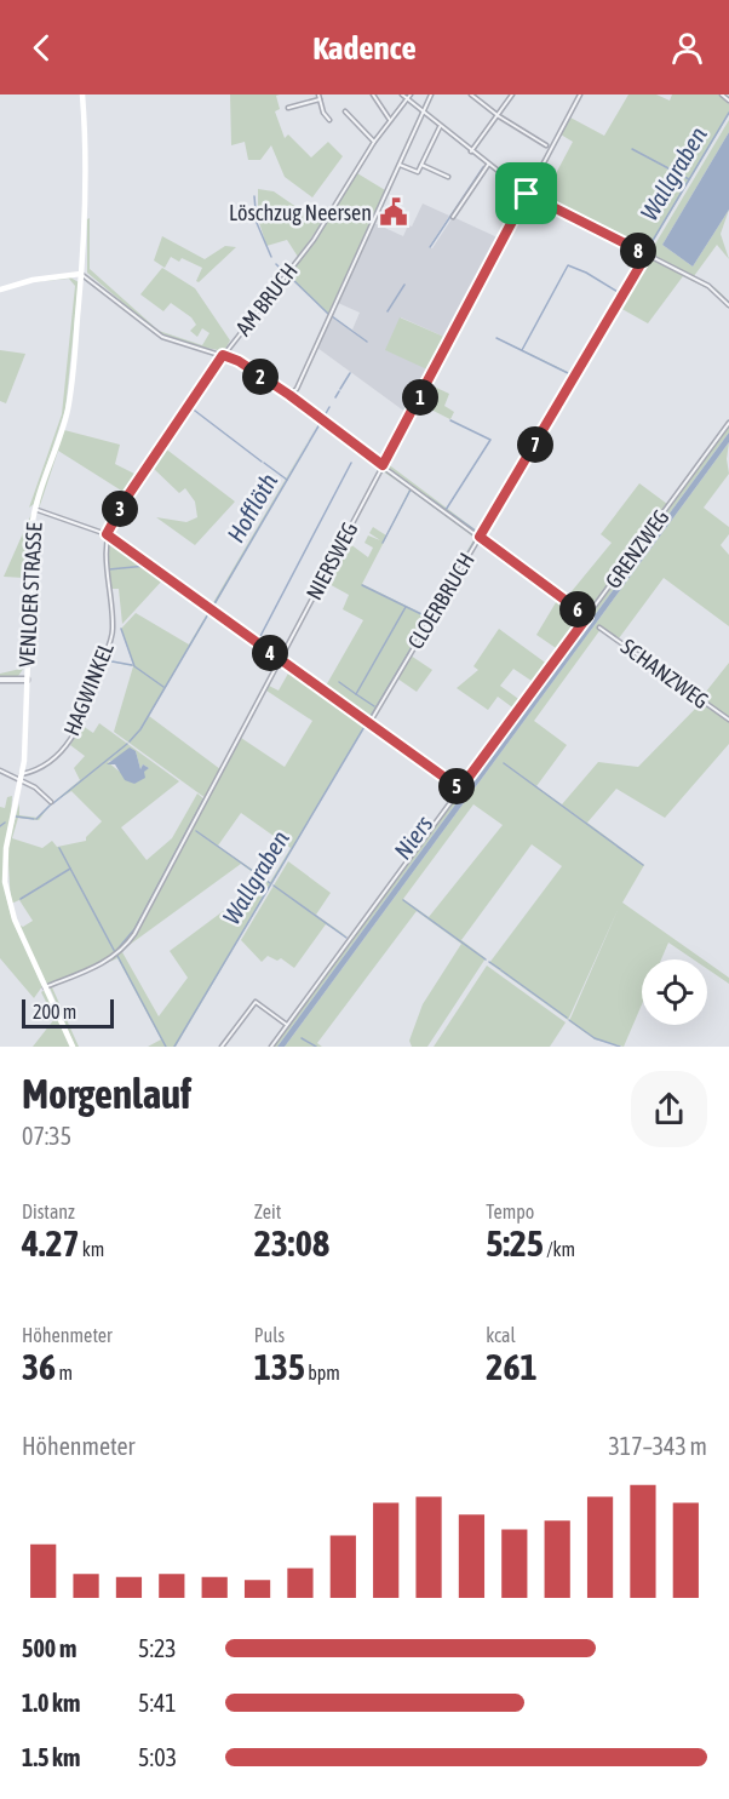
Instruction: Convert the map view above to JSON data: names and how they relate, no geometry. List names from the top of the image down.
{
  "streets": {
    "main road": ["VENLOER STRASSE"],
    "street": [
      "AM BRUCH",
      "GRENZWEG",
      "NIERSWEG",
      "CLOERBRUCH",
      "SCHANZWEG",
      "HAGWINKEL"
    ]
  },
  "crossings": [
    ["AM BRUCH", "VENLOER STRASSE"],
    ["AM BRUCH", "HAGWINKEL"],
    ["NIERSWEG", "VENLOER STRASSE"],
    ["VENLOER STRASSE", "HAGWINKEL"]
  ],
  "water": ["Wallgraben", "Hofflöth", "Niers"],
  "places": {
    "public building": ["Löschzug Neersen"]
  },
  "scale_bar": "200 m",
  "page": {
    "header": "Kadence",
    "pins": [
      "8",
      "2",
      "1",
      "7",
      "3",
      "6",
      "4",
      "5"
    ],
    "scale": "200 m",
    "heading": ["Morgenlauf", "07:35"],
    "stats": [
      ["Distanz", "4.27 km"],
      ["Zeit", "23:08"],
      ["Tempo", "5:25 /km"],
      ["Höhenmeter", "36 m"],
      ["Puls", "135 bpm"],
      ["kcal", "261"]
    ],
    "chart": ["Höhenmeter", "317–343 m"],
    "list": [
      {
        "name": "500 m",
        "note": "5:23"
      },
      {
        "name": "1.0 km",
        "note": "5:41"
      },
      {
        "name": "1.5 km",
        "note": "5:03"
      }
    ]
  }
}
